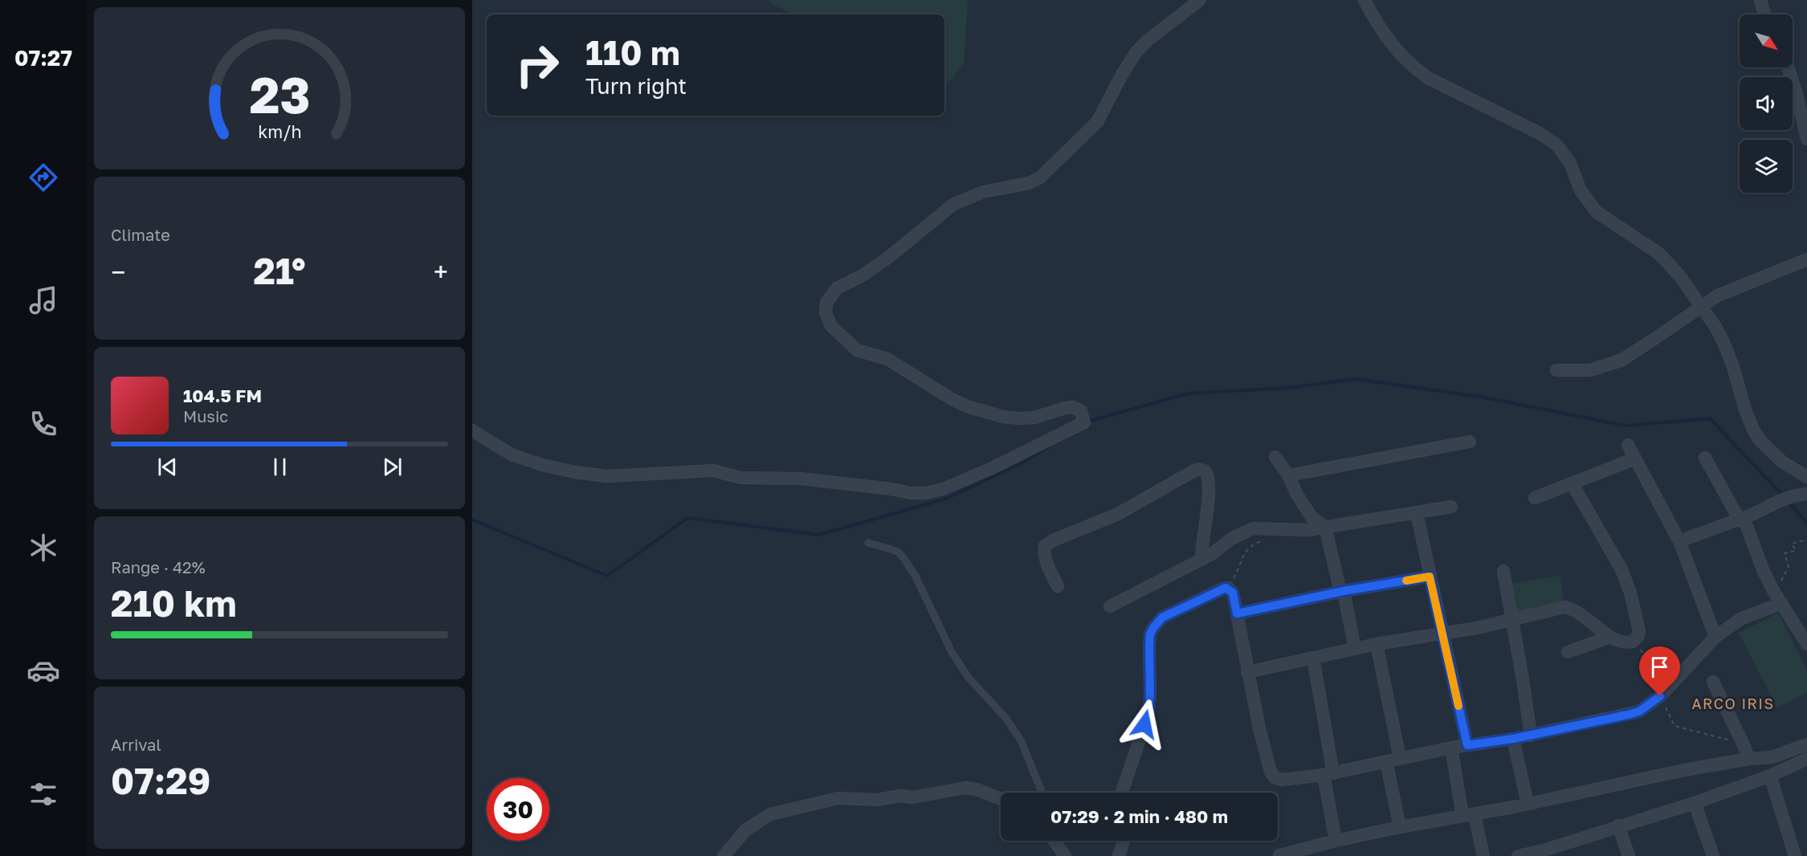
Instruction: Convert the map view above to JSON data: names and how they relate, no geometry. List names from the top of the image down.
{
  "districts": ["ARCO IRIS"],
  "north": "bottom right",
  "page": {
    "tabs": "07:27",
    "turn": ["110 m", "Turn right"],
    "tile": [
      "Climate",
      ["Range · 42%", "210 km"],
      ["Arrival", "07:29"]
    ],
    "heat": ["−", "21°", "+"],
    "song": ["104.5 FM", "Music"],
    "limit": "30",
    "trip": "07:29 · 2 min · 480 m",
    "gauge": ["23", "km/h"]
  }
}
